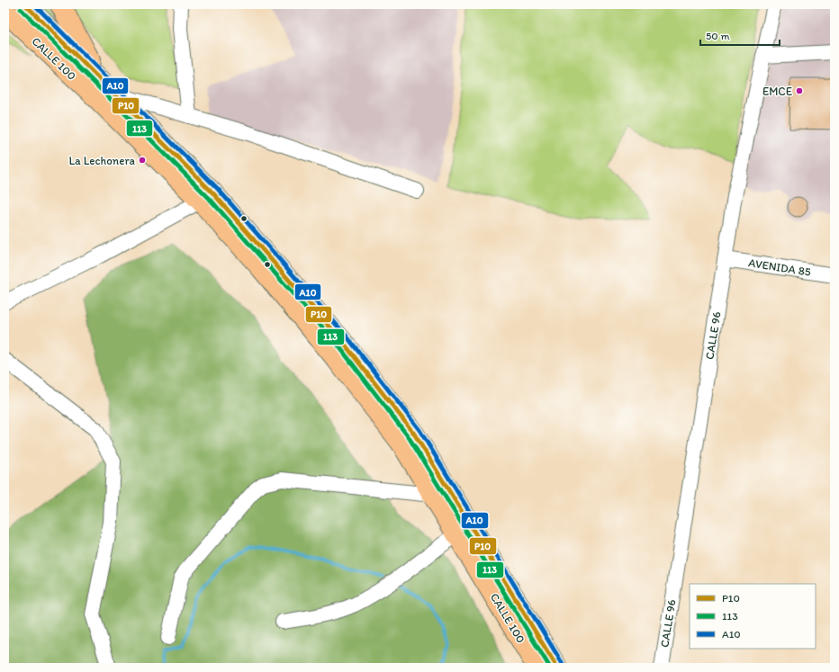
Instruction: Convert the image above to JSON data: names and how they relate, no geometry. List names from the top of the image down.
{
  "streets": {
    "highway": ["CALLE 100"],
    "street": ["AVENIDA 85", "CALLE 96"]
  },
  "crossings": [
    ["AVENIDA 85", "CALLE 96"]
  ],
  "places": ["EMCE", "La Lechonera"],
  "lines": ["transit line P10", "transit line A10", "transit line 113"],
  "legend": ["P10", "113", "A10"],
  "scale_bar": "50 m"
}
